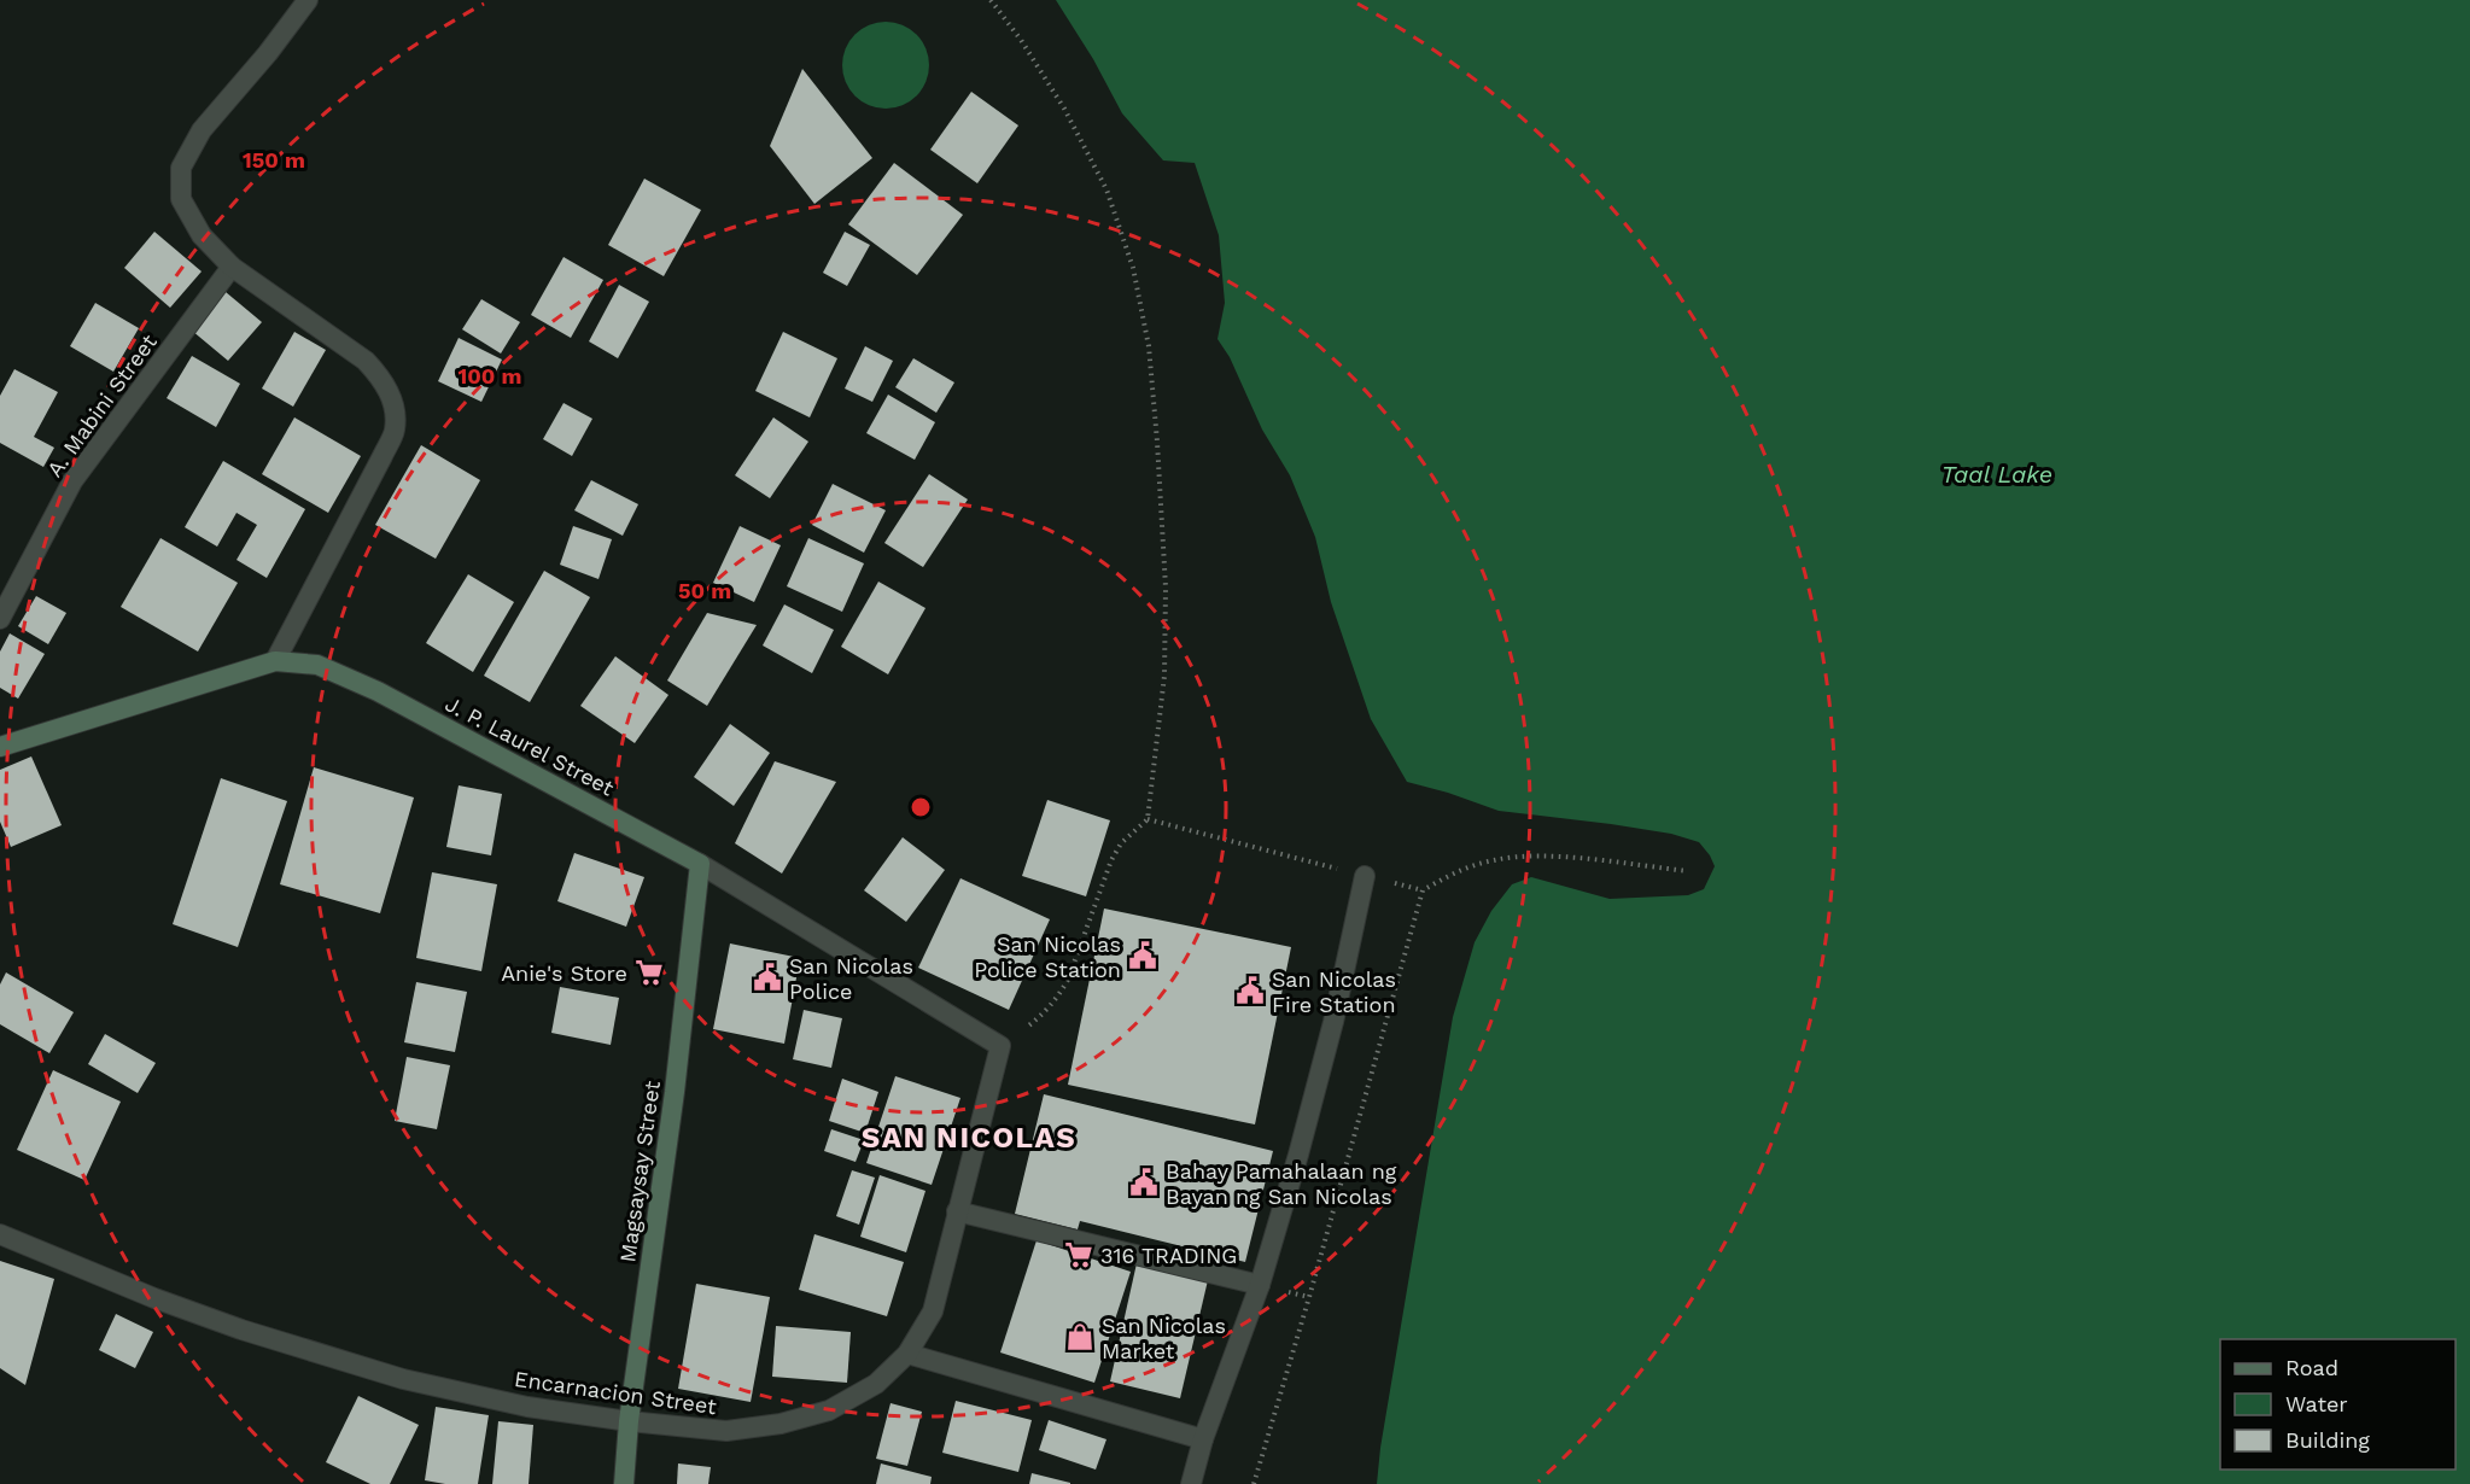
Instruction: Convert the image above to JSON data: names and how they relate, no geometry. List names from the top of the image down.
{
  "streets": {
    "main road": ["J. P. Laurel Street", "Magsaysay Street"],
    "street": ["A. Mabini Street", "Encarnacion Street"]
  },
  "crossings": [
    ["J. P. Laurel Street", "Magsaysay Street"],
    ["J. P. Laurel Street", "Encarnacion Street"],
    ["Magsaysay Street", "Encarnacion Street"]
  ],
  "districts": ["SAN NICOLAS"],
  "water": ["Taal Lake"],
  "places": {
    "public building": [
      "San Nicolas Police Station",
      "San Nicolas Police",
      "San Nicolas Fire Station",
      "Bahay Pamahalaan ng Bayan ng San Nicolas"
    ],
    "supermarket": ["Anie's Store", "316 TRADING"],
    "shop": ["San Nicolas Market"]
  },
  "legend": ["Road", "Water", "Building"],
  "rings": ["150 m", "100 m", "50 m"]
}
